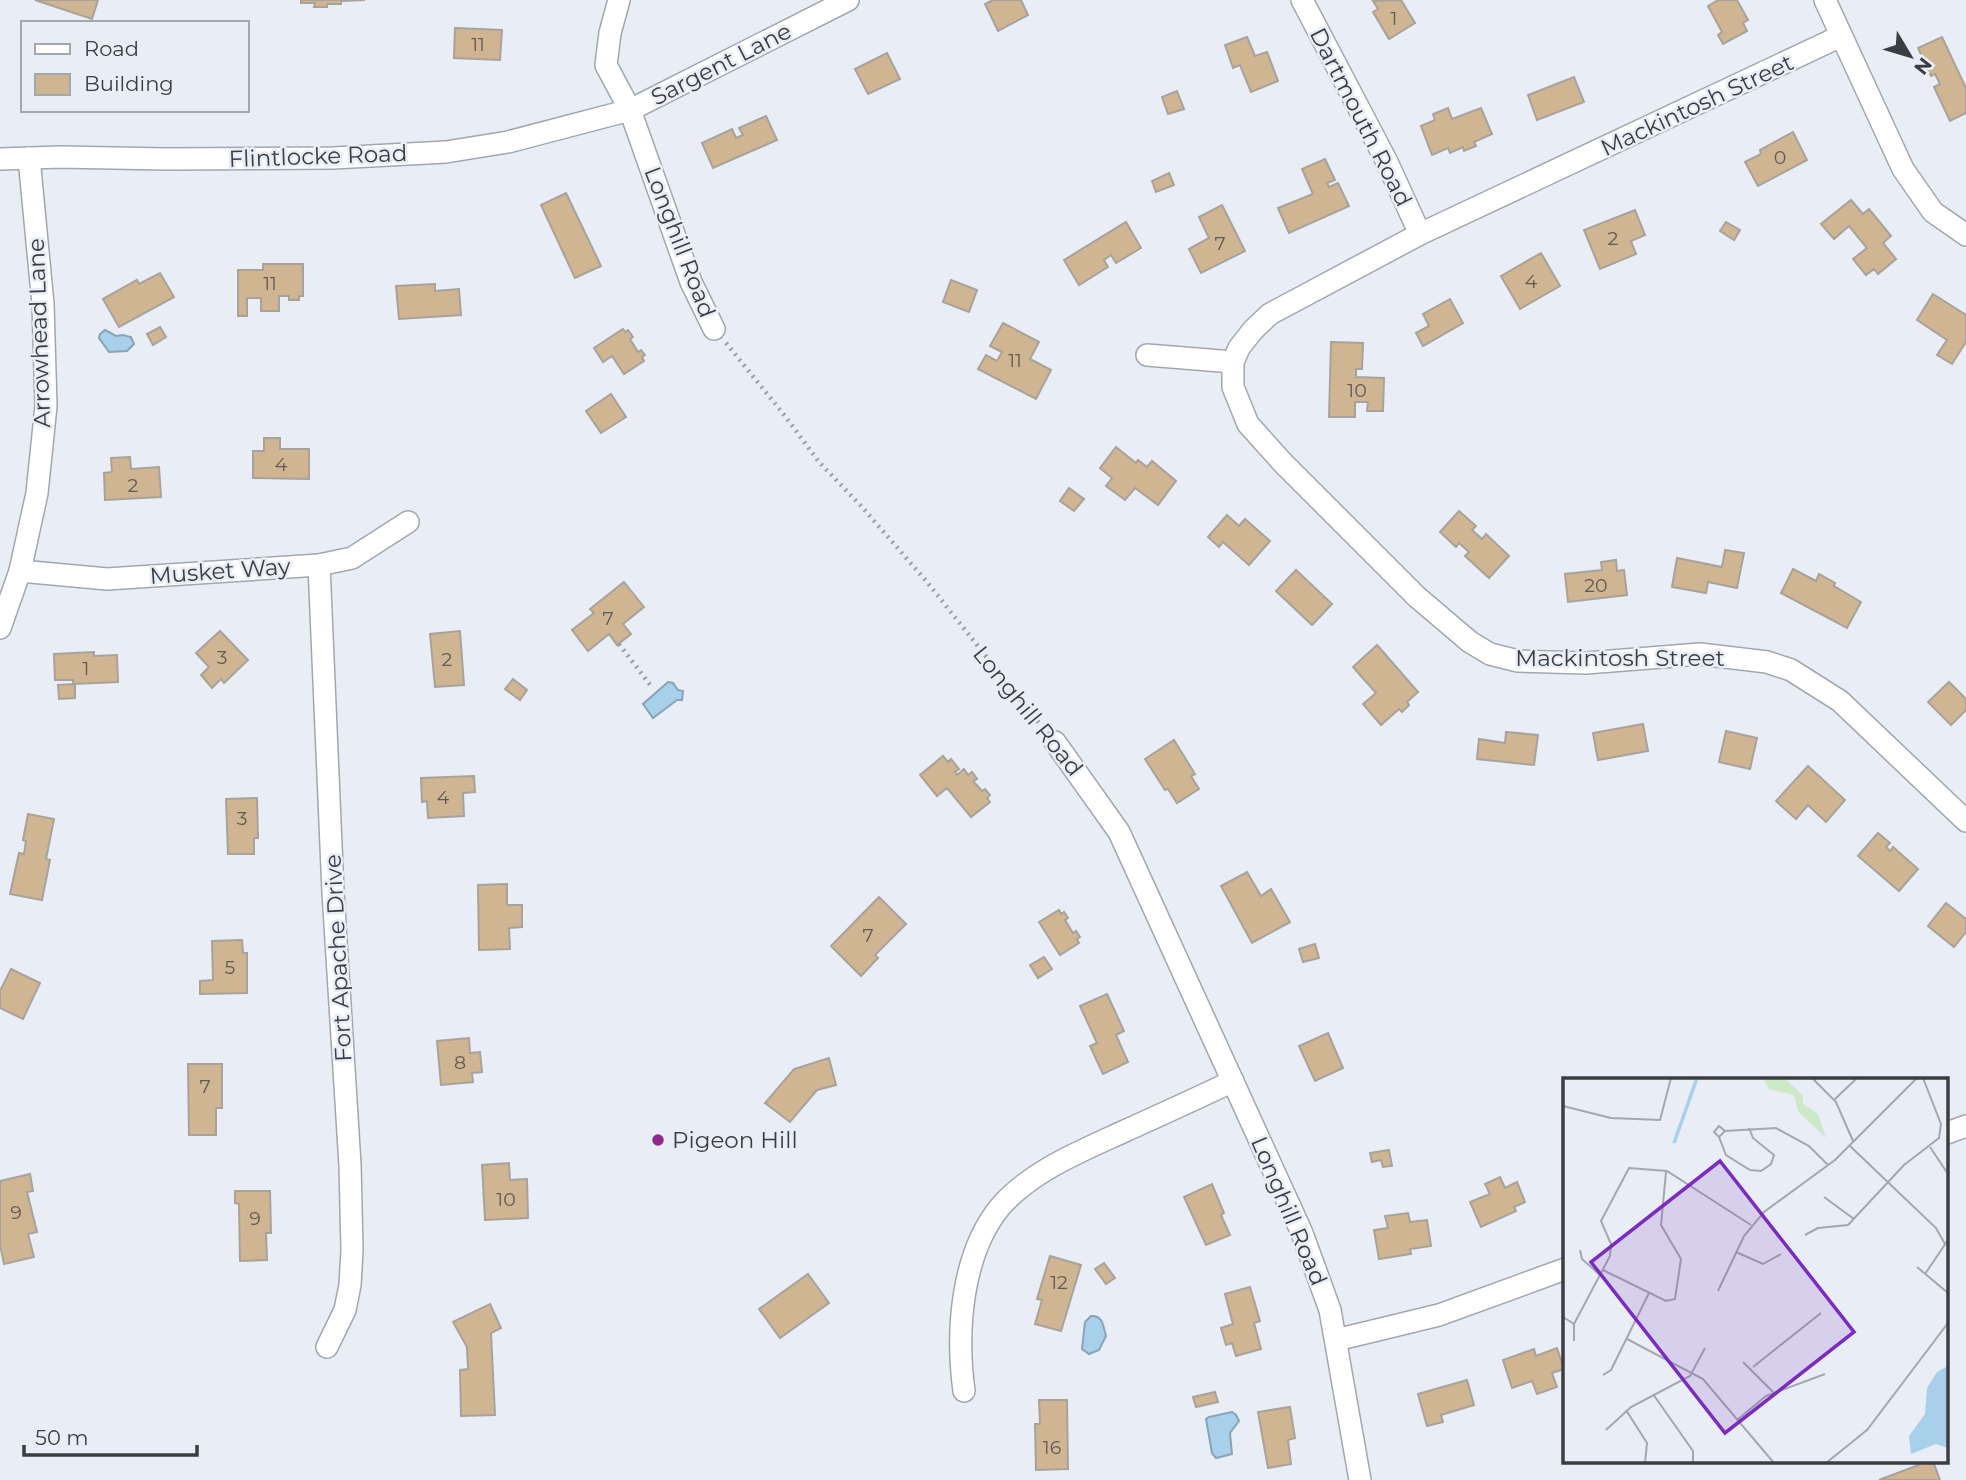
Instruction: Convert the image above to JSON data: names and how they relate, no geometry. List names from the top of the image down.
{
  "streets": {
    "street": [
      "Sargent Lane",
      "Mackintosh Street",
      "Dartmouth Road",
      "Flintlocke Road",
      "Longhill Road",
      "Arrowhead Lane",
      "Musket Way",
      "Fort Apache Drive"
    ]
  },
  "crossings": [
    ["Sargent Lane", "Flintlocke Road"],
    ["Sargent Lane", "Longhill Road"],
    ["Mackintosh Street", "Dartmouth Road"],
    ["Flintlocke Road", "Longhill Road"],
    ["Flintlocke Road", "Arrowhead Lane"],
    ["Arrowhead Lane", "Musket Way"],
    ["Musket Way", "Fort Apache Drive"]
  ],
  "places": ["Pigeon Hill"],
  "house_numbers": [
    "1",
    "11",
    "0",
    "2",
    "7",
    "4",
    "11",
    "11",
    "10",
    "4",
    "2",
    "20",
    "7",
    "3",
    "2",
    "1",
    "4",
    "3",
    "7",
    "5",
    "8",
    "7",
    "10",
    "9",
    "9",
    "12",
    "16"
  ],
  "legend": ["Road", "Building"],
  "scale_bar": "50 m",
  "north": "bottom right"
}
